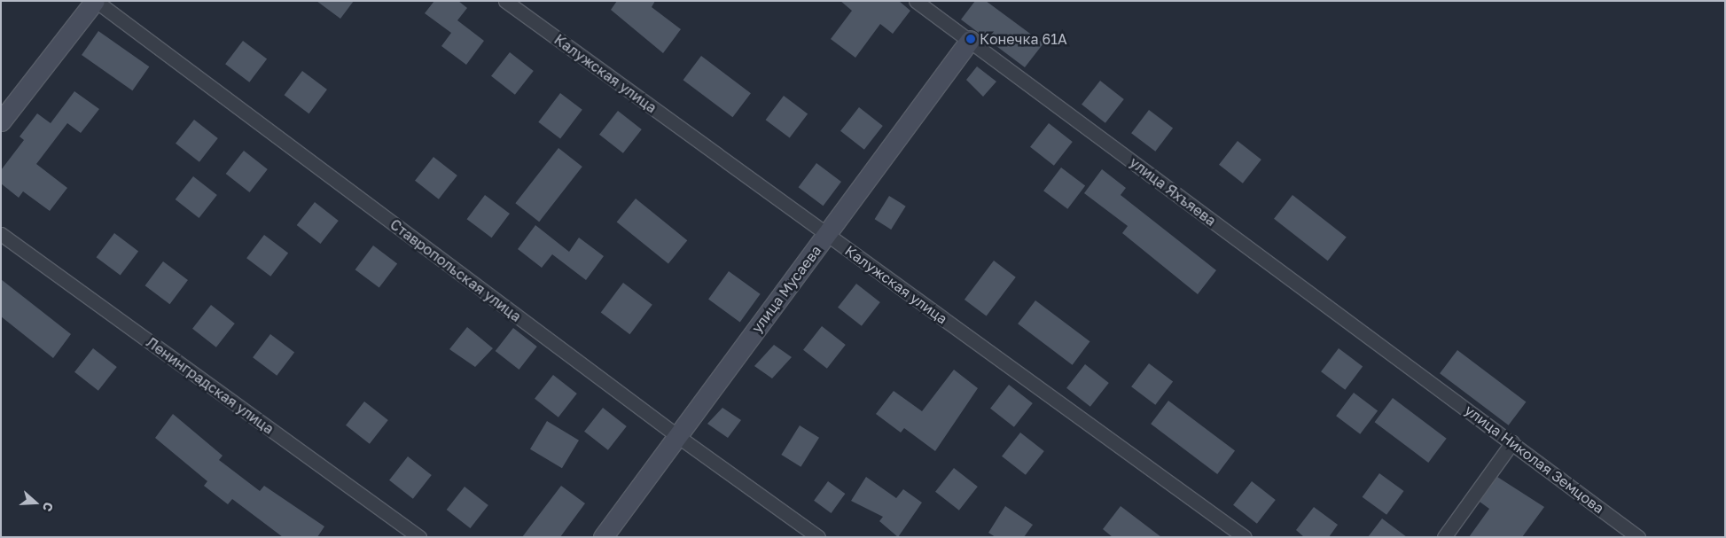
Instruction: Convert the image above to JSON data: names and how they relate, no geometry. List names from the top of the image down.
{
  "streets": {
    "street": [
      "Калужская улица",
      "улица Яхъяева",
      "Ставропольская улица",
      "улица Мусаева",
      "Ленинградская улица",
      "улица Николая Земцова"
    ]
  },
  "crossings": [
    ["Калужская улица", "улица Мусаева"],
    ["улица Яхъяева", "улица Мусаева"],
    ["улица Яхъяева", "улица Николая Земцова"],
    ["Ставропольская улица", "улица Мусаева"]
  ],
  "places": ["Конечка 61А"],
  "north": "right"
}
